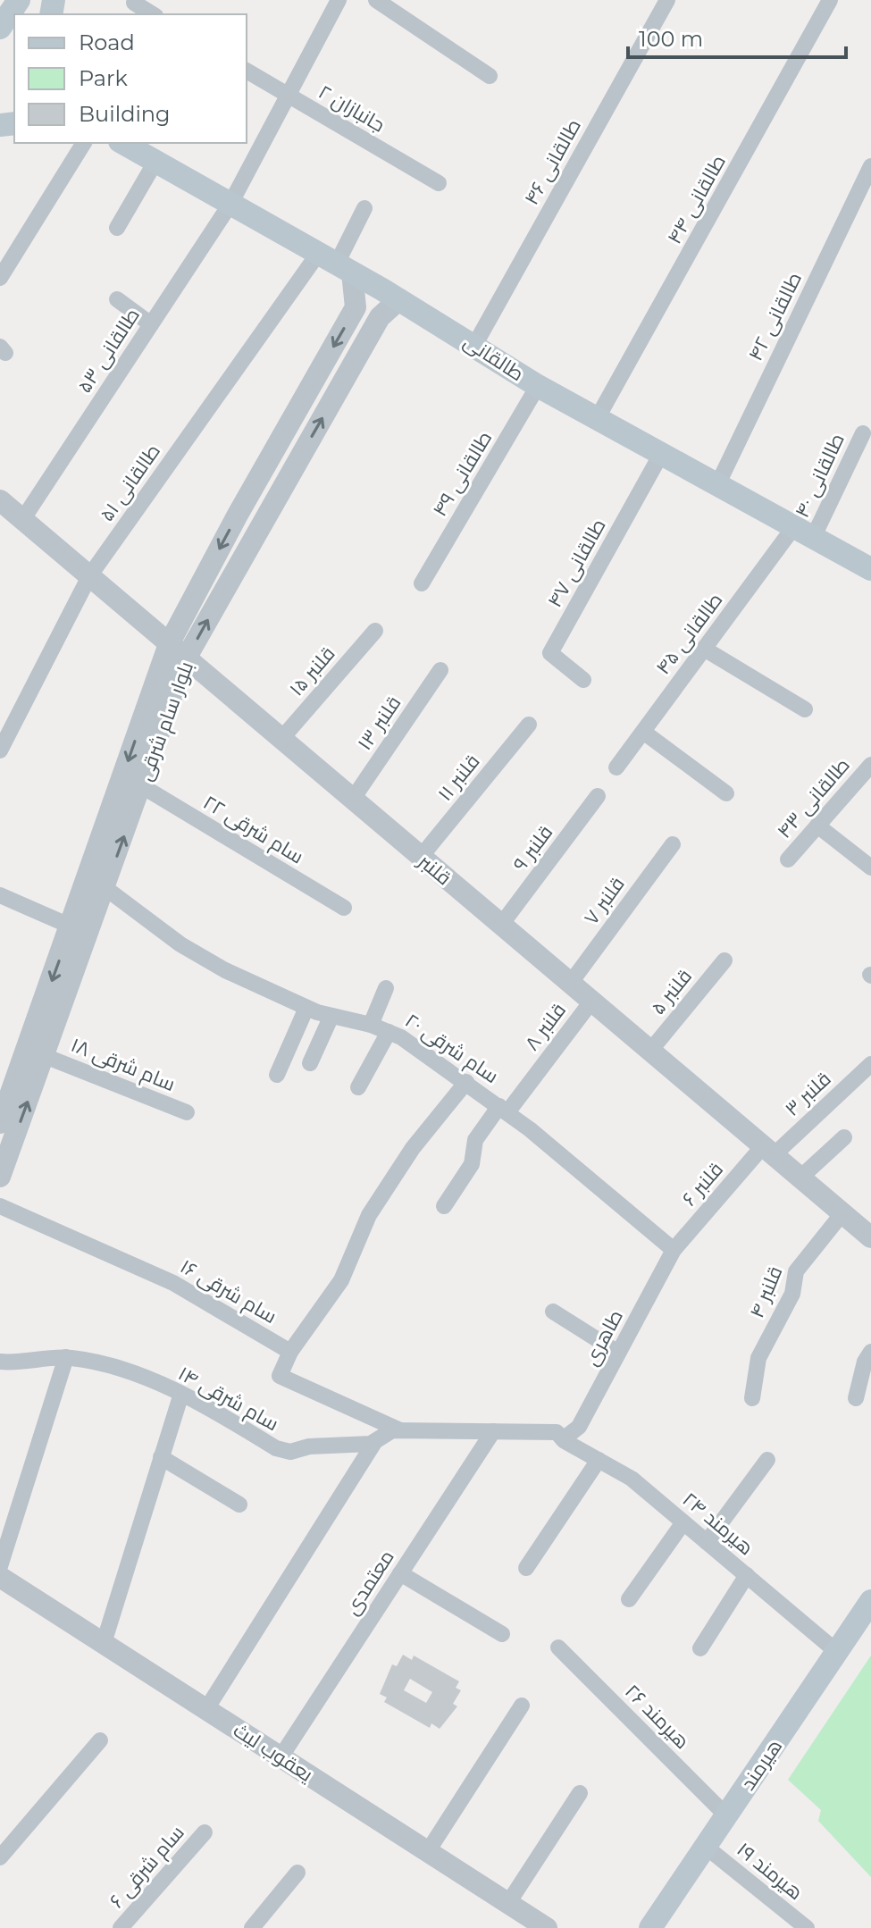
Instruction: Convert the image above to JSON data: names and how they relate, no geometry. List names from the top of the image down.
{
  "streets": {
    "main road": ["طالقانی", "هیرمند"],
    "street": [
      "جانبازان ۲",
      "طالقانی ۴۶",
      "طالقانی ۴۴",
      "طالقانی ۴۲",
      "طالقانی ۵۳",
      "طالقانی ۴۹",
      "طالقانی ۴۰",
      "طالقانی ۵۱",
      "طالقانی ۴۷",
      "طالقانی ۴۵",
      "قلنبر ۱۵",
      "بلوار سام شرقی",
      "قلنبر ۱۳",
      "قلنبر ۱۱",
      "طالقانی ۴۳",
      "سام شرقی ۲۲",
      "قلنبر ۹",
      "قلنبر",
      "قلنبر ۷",
      "قلنبر ۵",
      "قلنبر ۸",
      "سام شرقی ۲۰",
      "سام شرقی ۱۸",
      "قلنبر ۳",
      "قلنبر ۶",
      "سام شرقی ۱۶",
      "قلنبر ۴",
      "طاهری",
      "سام شرقی ۱۴",
      "هیرمند ۲۴",
      "معتمدی",
      "هیرمند ۲۶",
      "یعقوب لیث",
      "سام شرقی ۶",
      "هیرمند ۱۹"
    ]
  },
  "crossings": [
    ["جانبازان ۲", "طالقانی ۵۳"],
    ["طالقانی ۴۶", "طالقانی"],
    ["طالقانی ۴۴", "طالقانی"],
    ["طالقانی ۴۲", "طالقانی"],
    ["طالقانی ۵۳", "طالقانی"],
    ["طالقانی ۵۳", "قلنبر"],
    ["طالقانی", "طالقانی ۴۹"],
    ["طالقانی", "طالقانی ۴۰"],
    ["طالقانی", "طالقانی ۵۱"],
    ["طالقانی", "طالقانی ۴۷"],
    ["طالقانی", "طالقانی ۴۵"],
    ["طالقانی", "بلوار سام شرقی"],
    ["طالقانی ۴۰", "طالقانی ۴۵"],
    ["طالقانی ۵۱", "بلوار سام شرقی"],
    ["طالقانی ۵۱", "قلنبر"],
    ["قلنبر ۱۵", "قلنبر"],
    ["بلوار سام شرقی", "سام شرقی ۲۲"],
    ["بلوار سام شرقی", "قلنبر"],
    ["بلوار سام شرقی", "سام شرقی ۲۰"],
    ["بلوار سام شرقی", "سام شرقی ۱۸"],
    ["قلنبر ۱۳", "قلنبر"],
    ["قلنبر ۱۱", "قلنبر"],
    ["قلنبر ۹", "قلنبر"],
    ["قلنبر", "قلنبر ۷"],
    ["قلنبر", "قلنبر ۵"],
    ["قلنبر", "قلنبر ۸"],
    ["قلنبر", "قلنبر ۳"],
    ["قلنبر", "قلنبر ۶"],
    ["قلنبر", "قلنبر ۴"],
    ["قلنبر ۸", "سام شرقی ۲۰"],
    ["سام شرقی ۲۰", "قلنبر ۶"],
    ["سام شرقی ۲۰", "طاهری"],
    ["قلنبر ۳", "قلنبر ۶"],
    ["قلنبر ۶", "طاهری"],
    ["طاهری", "سام شرقی ۱۴"],
    ["طاهری", "هیرمند ۲۴"],
    ["سام شرقی ۱۴", "هیرمند ۲۴"],
    ["سام شرقی ۱۴", "معتمدی"],
    ["هیرمند ۲۴", "هیرمند"],
    ["معتمدی", "یعقوب لیث"],
    ["هیرمند ۲۶", "هیرمند"],
    ["هیرمند", "هیرمند ۱۹"]
  ],
  "legend": ["Road", "Park", "Building"],
  "scale_bar": "100 m"
}
